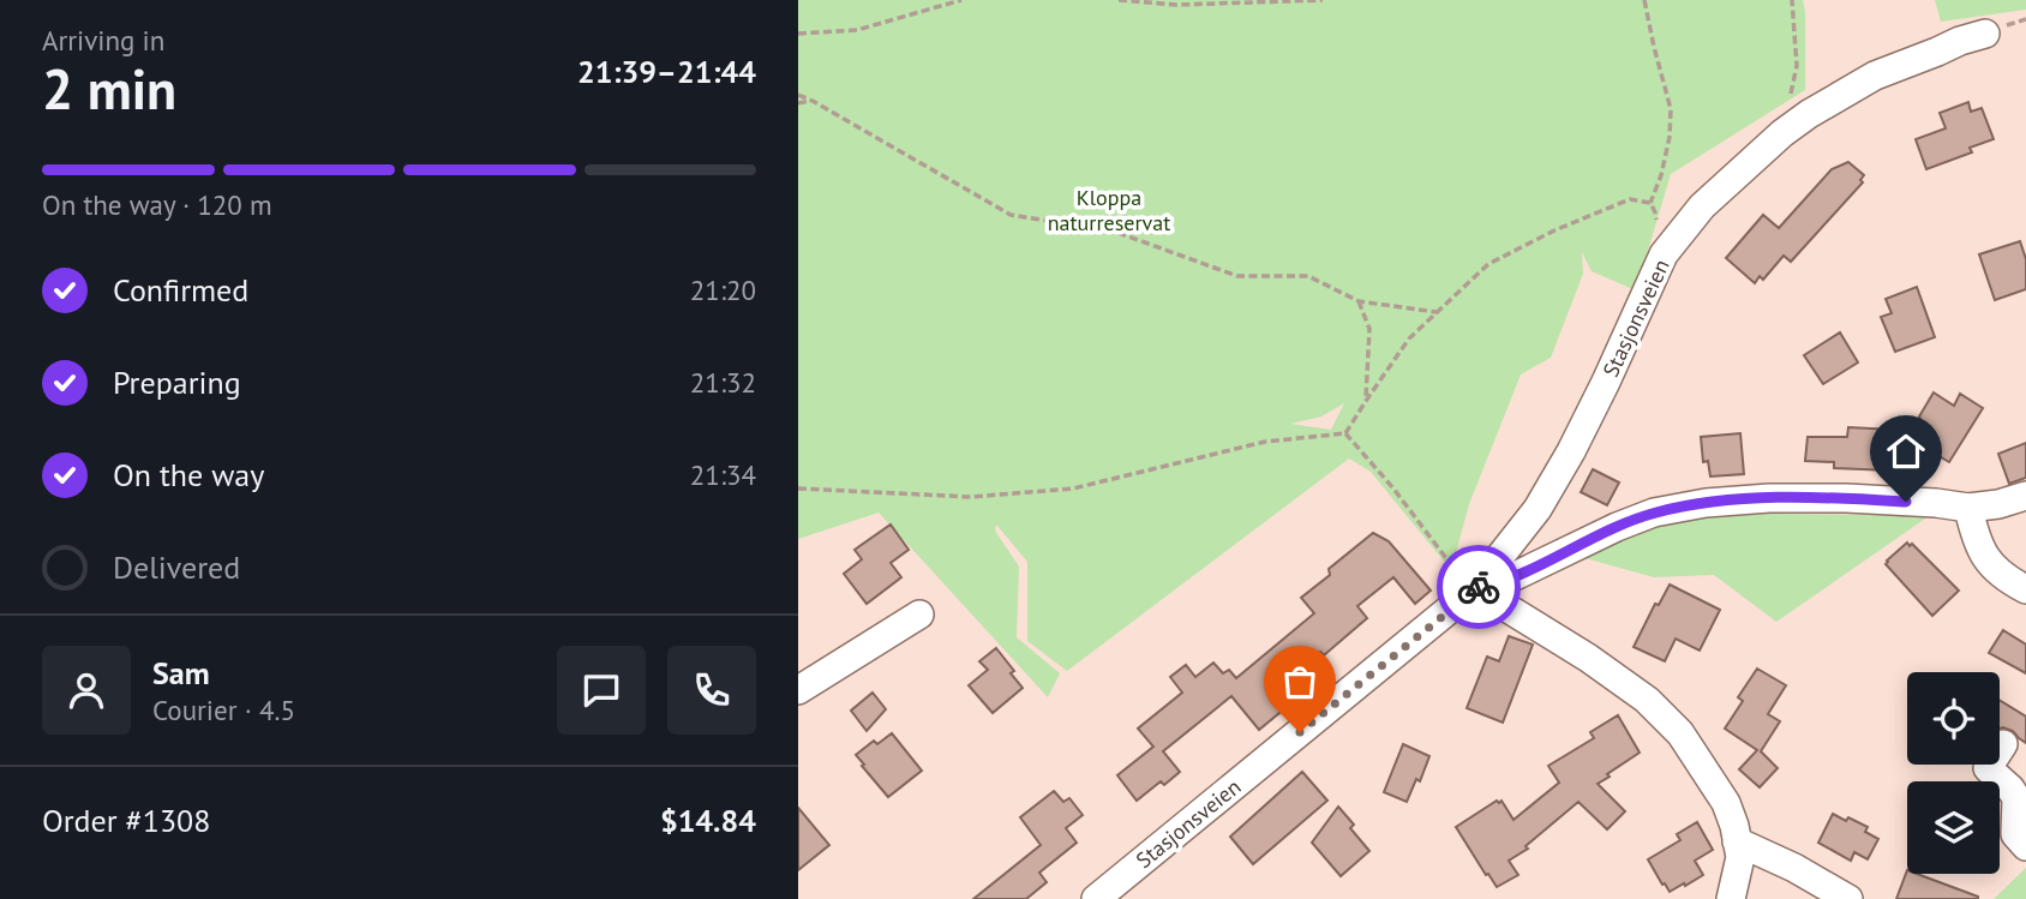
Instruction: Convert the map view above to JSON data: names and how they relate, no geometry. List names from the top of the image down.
{
  "streets": {
    "street": ["Stasjonsveien"]
  },
  "parks": ["Kloppa naturreservat"],
  "page": {
    "heading": ["2 min", "Arriving in", "21:39–21:44"],
    "panel": [
      "Sam",
      "Courier · 4.5",
      "Order #1308",
      "$14.84"
    ],
    "bar": "On the way · 120 m",
    "list": [
      ["Confirmed", "21:20"],
      ["Preparing", "21:32"],
      ["On the way", "21:34"],
      "Delivered"
    ]
  }
}
